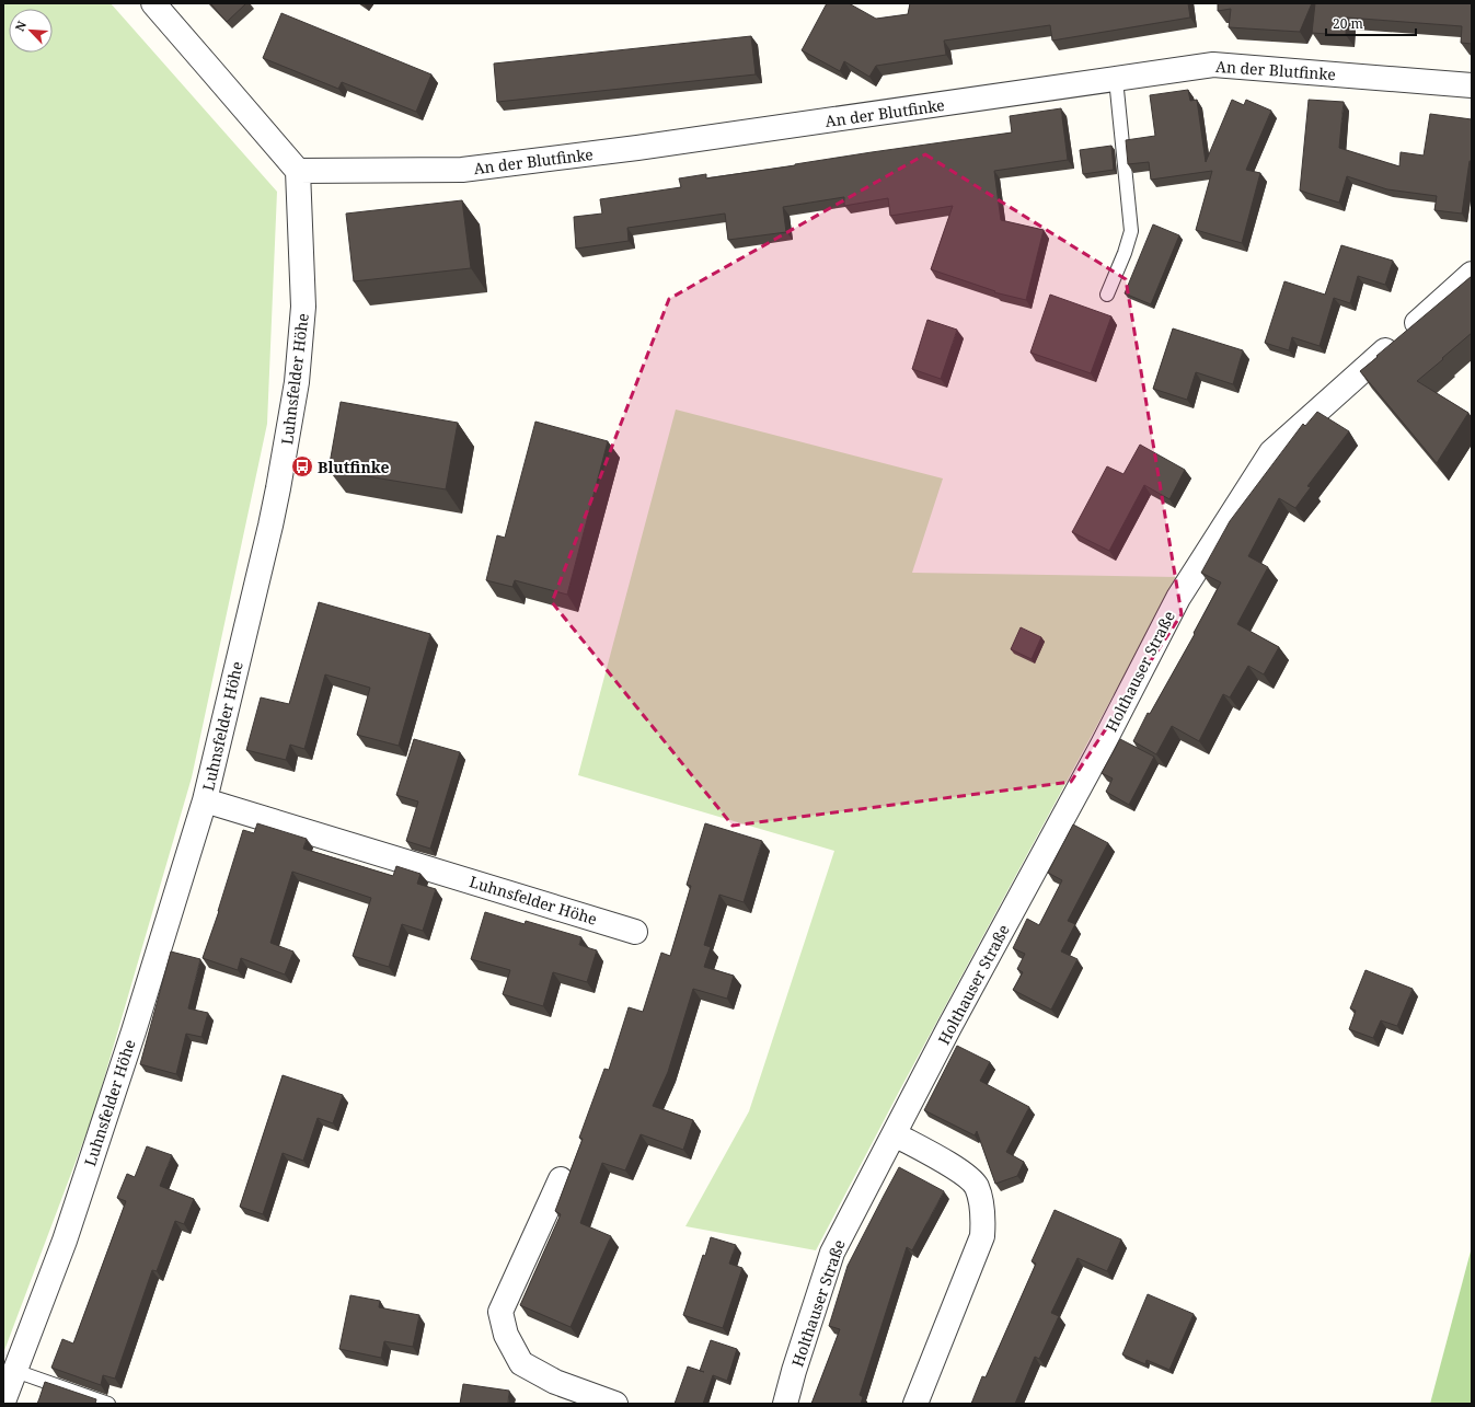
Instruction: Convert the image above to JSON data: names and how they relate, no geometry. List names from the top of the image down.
{
  "streets": {
    "street": ["An der Blutfinke", "Luhnsfelder Höhe", "Holthauser Straße"]
  },
  "crossings": [
    ["An der Blutfinke", "Luhnsfelder Höhe"]
  ],
  "places": {
    "bus stop": ["Blutfinke"]
  },
  "scale_bar": "20 m",
  "north": "top left"
}
